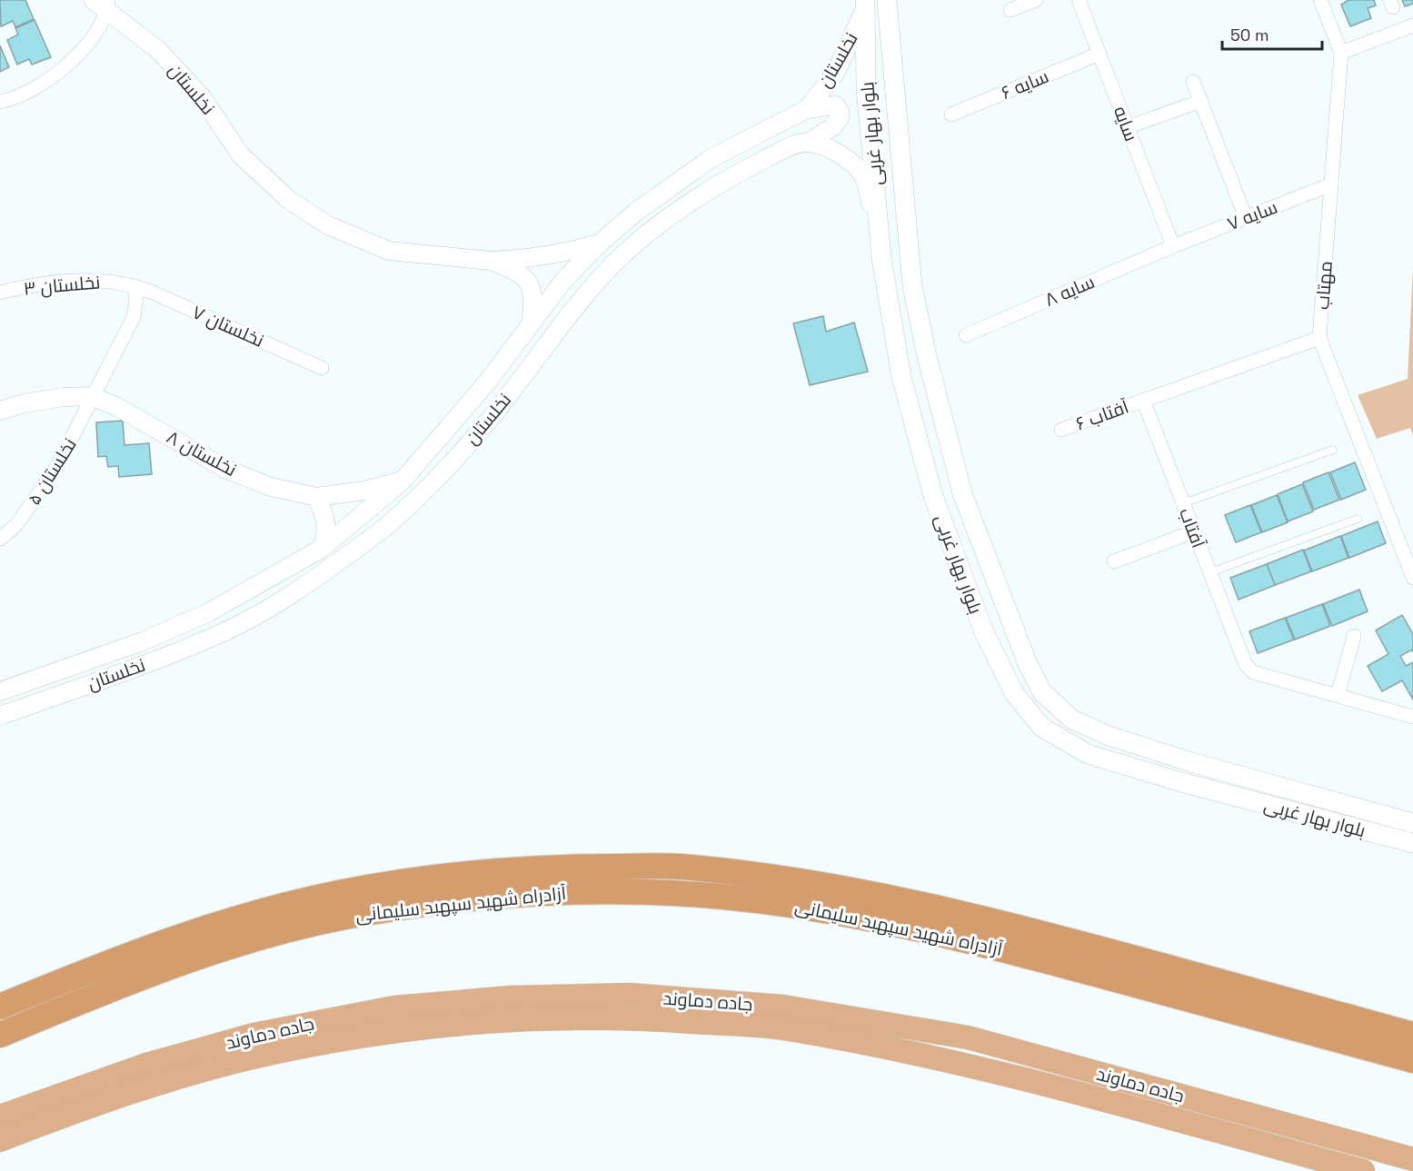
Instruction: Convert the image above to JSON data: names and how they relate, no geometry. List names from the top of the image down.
{
  "streets": {
    "highway": ["آزادراه شهید سپهبد سلیمانی", "جاده دماوند"],
    "main road": ["بلوار بهار غربی"],
    "street": [
      "نخلستان",
      "سایه ۶",
      "سایه",
      "سایه ۷",
      "نخلستان ۳",
      "مهتاب",
      "سایه ۸",
      "نخلستان ۷",
      "آفتاب ۶",
      "نخلستان ۸",
      "نخلستان ۵",
      "آفتاب"
    ]
  },
  "crossings": [
    ["نخلستان", "بلوار بهار غربی"],
    ["سایه ۶", "سایه"],
    ["سایه", "سایه ۷"],
    ["سایه", "سایه ۸"],
    ["سایه ۷", "مهتاب"],
    ["سایه ۷", "سایه ۸"],
    ["نخلستان ۳", "نخلستان ۷"],
    ["آفتاب ۶", "آفتاب"],
    ["نخلستان ۸", "نخلستان ۵"]
  ],
  "scale_bar": "50 m"
}
